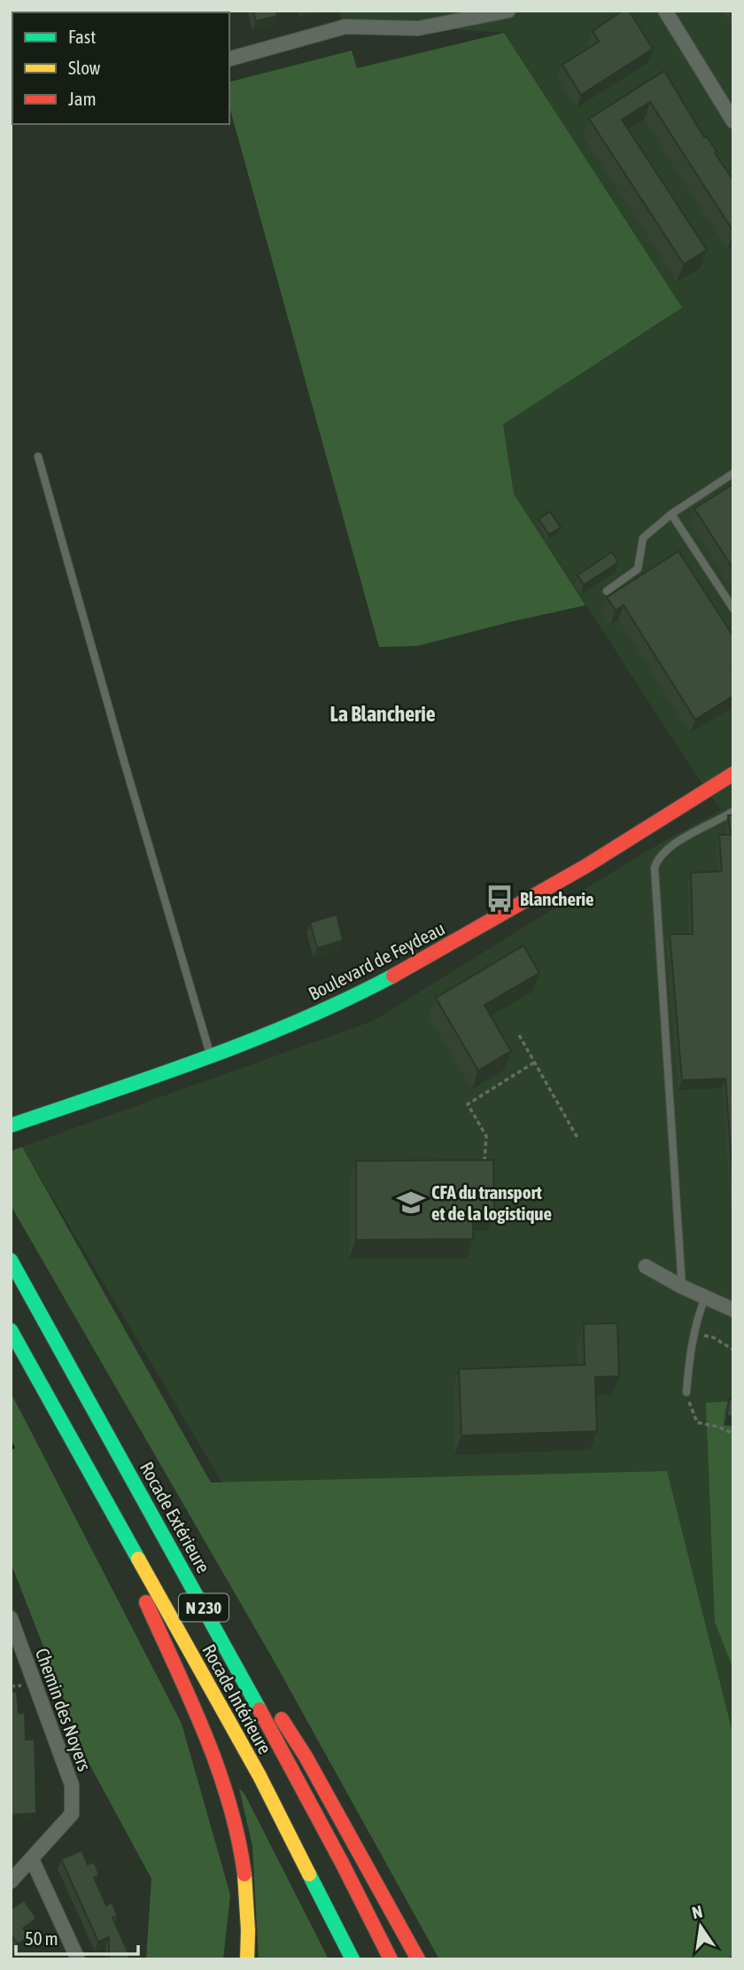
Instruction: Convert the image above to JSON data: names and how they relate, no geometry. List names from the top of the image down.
{
  "streets": {
    "main road": [
      "Boulevard de Feydeau",
      "Rocade Extérieure",
      "N 230",
      "Rocade Intérieure"
    ],
    "street": ["Chemin des Noyers"]
  },
  "districts": ["La Blancherie"],
  "places": {
    "bus stop": ["Blancherie"],
    "school or university": ["CFA du transport et de la logistique"]
  },
  "legend": ["Fast", "Slow", "Jam"],
  "scale_bar": "50 m",
  "north": "top"
}
